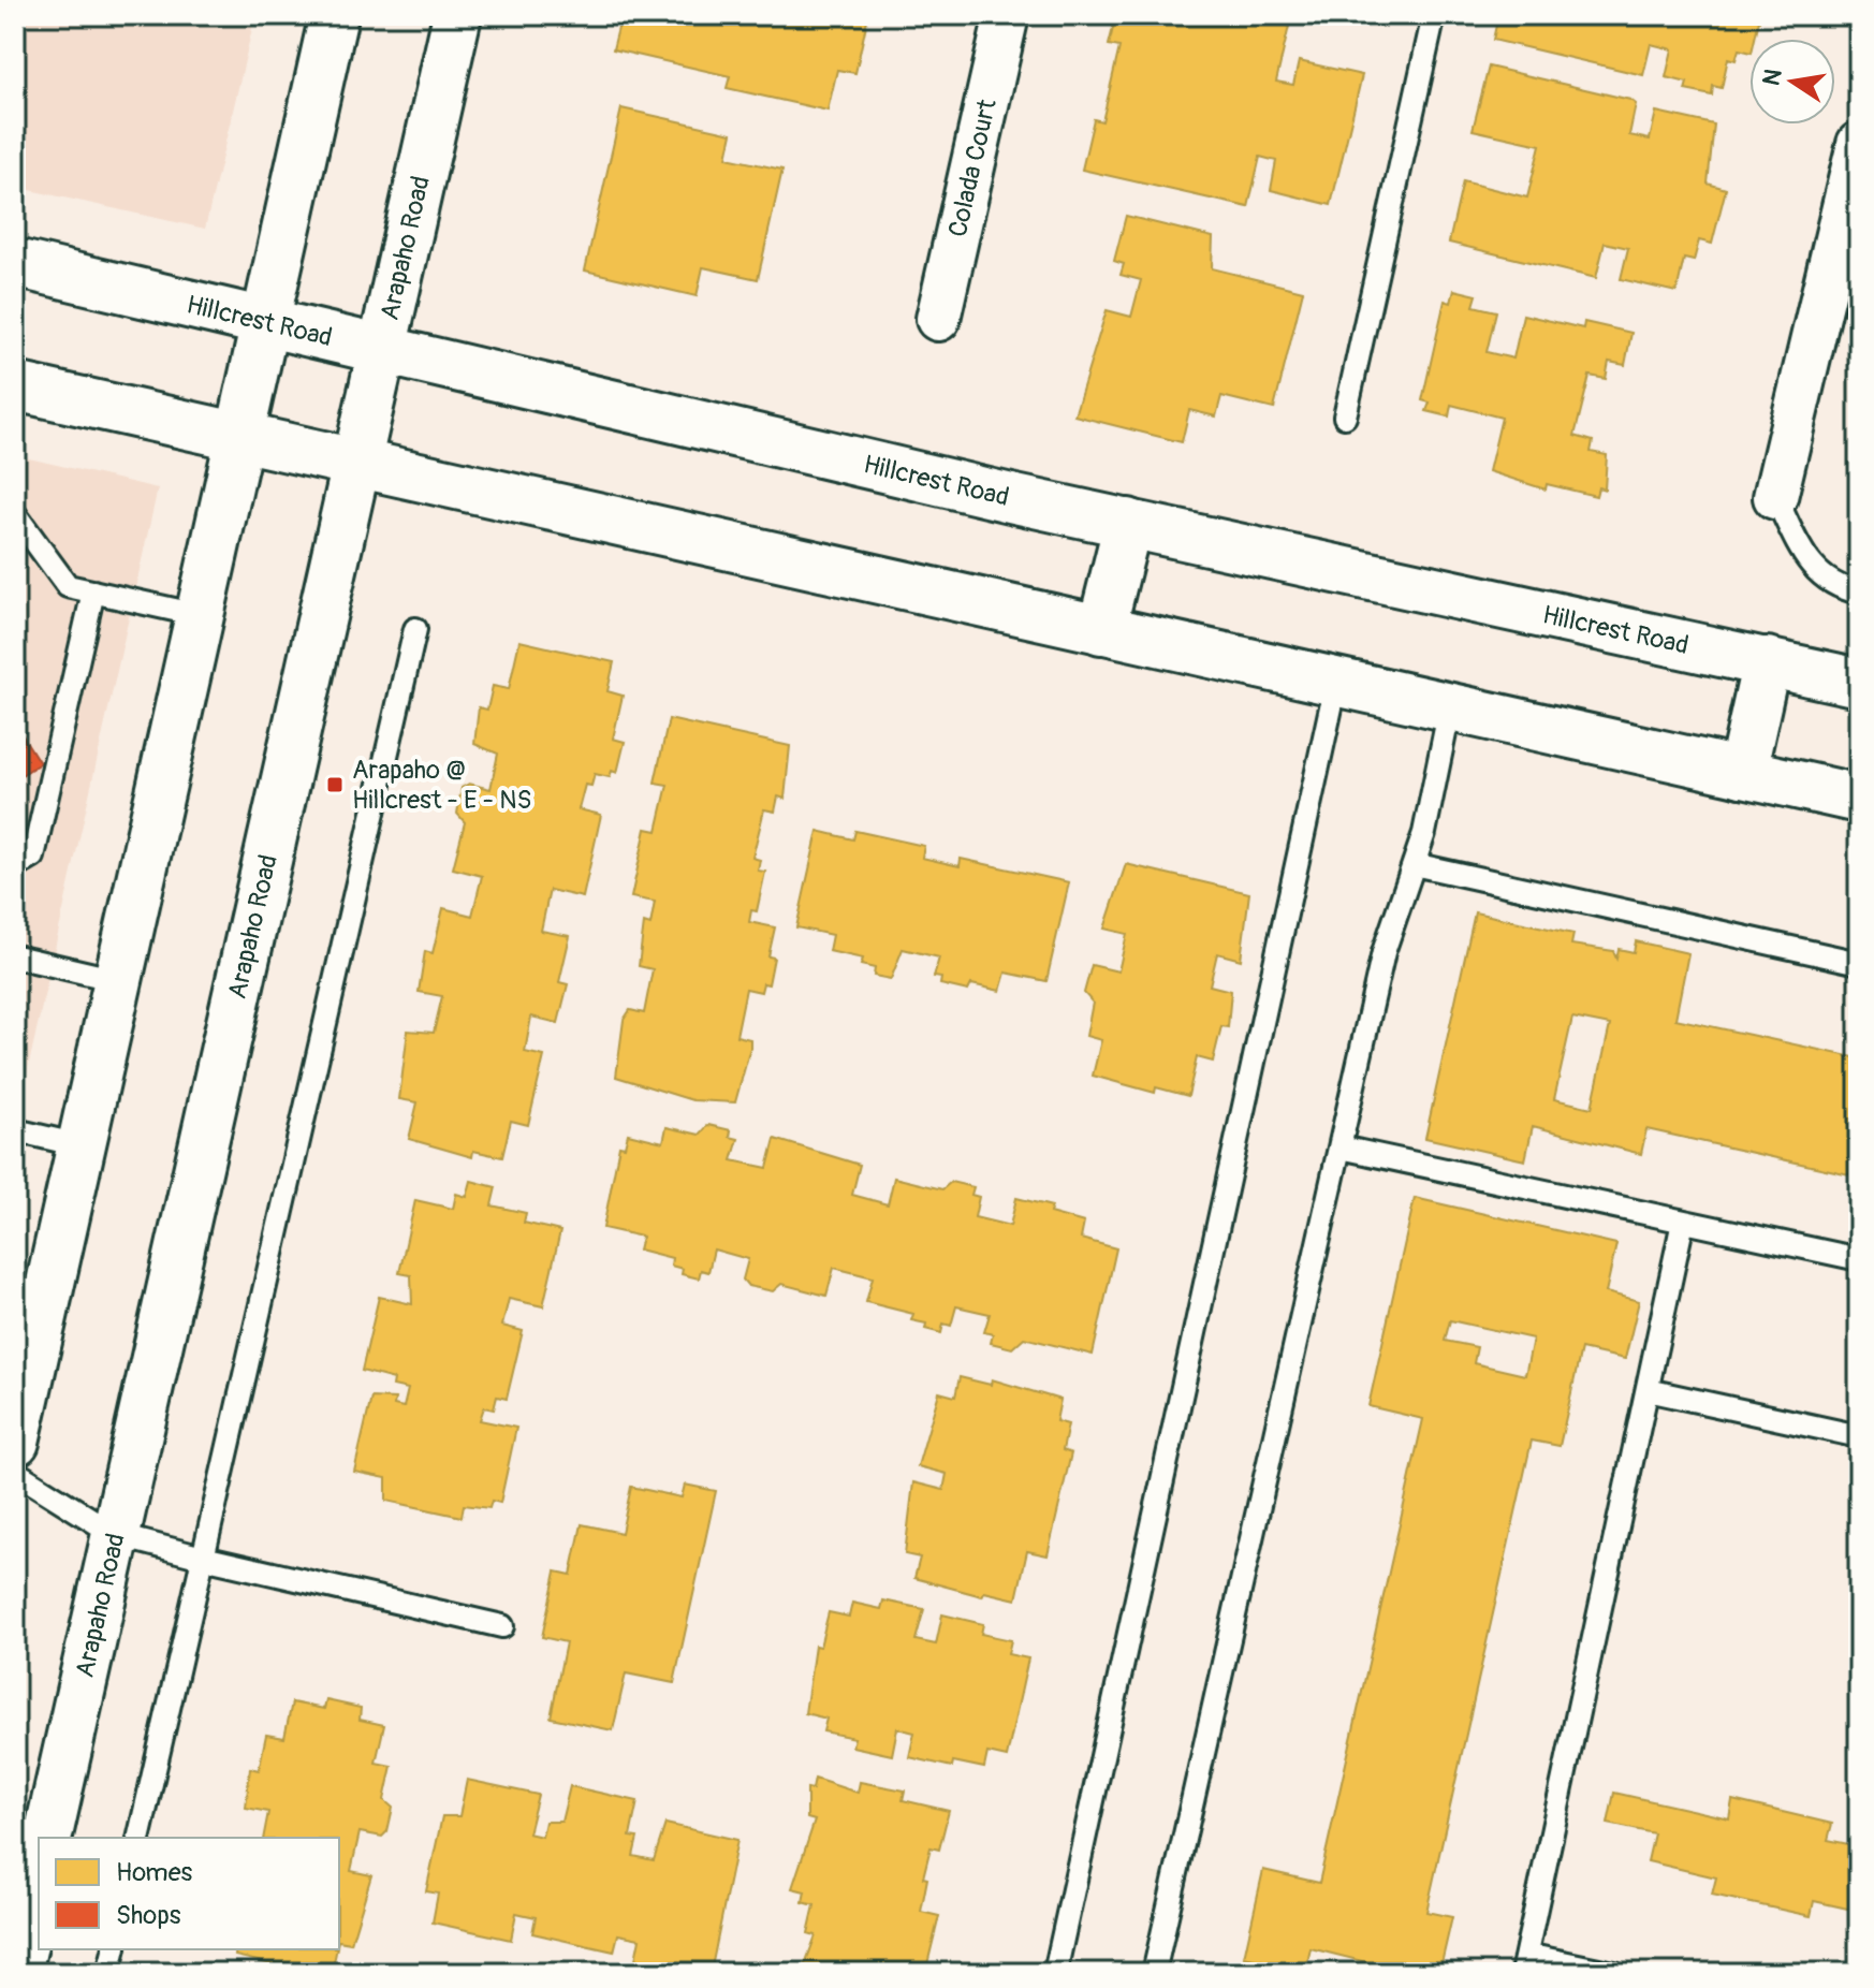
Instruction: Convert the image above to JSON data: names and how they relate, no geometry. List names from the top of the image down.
{
  "streets": {
    "main road": ["Arapaho Road", "Hillcrest Road"],
    "street": ["Colada Court"]
  },
  "crossings": [
    ["Arapaho Road", "Hillcrest Road"]
  ],
  "places": {
    "transit": ["Arapaho @ Hillcrest - E - NS"]
  },
  "legend": ["Homes", "Shops"],
  "north": "left"
}
